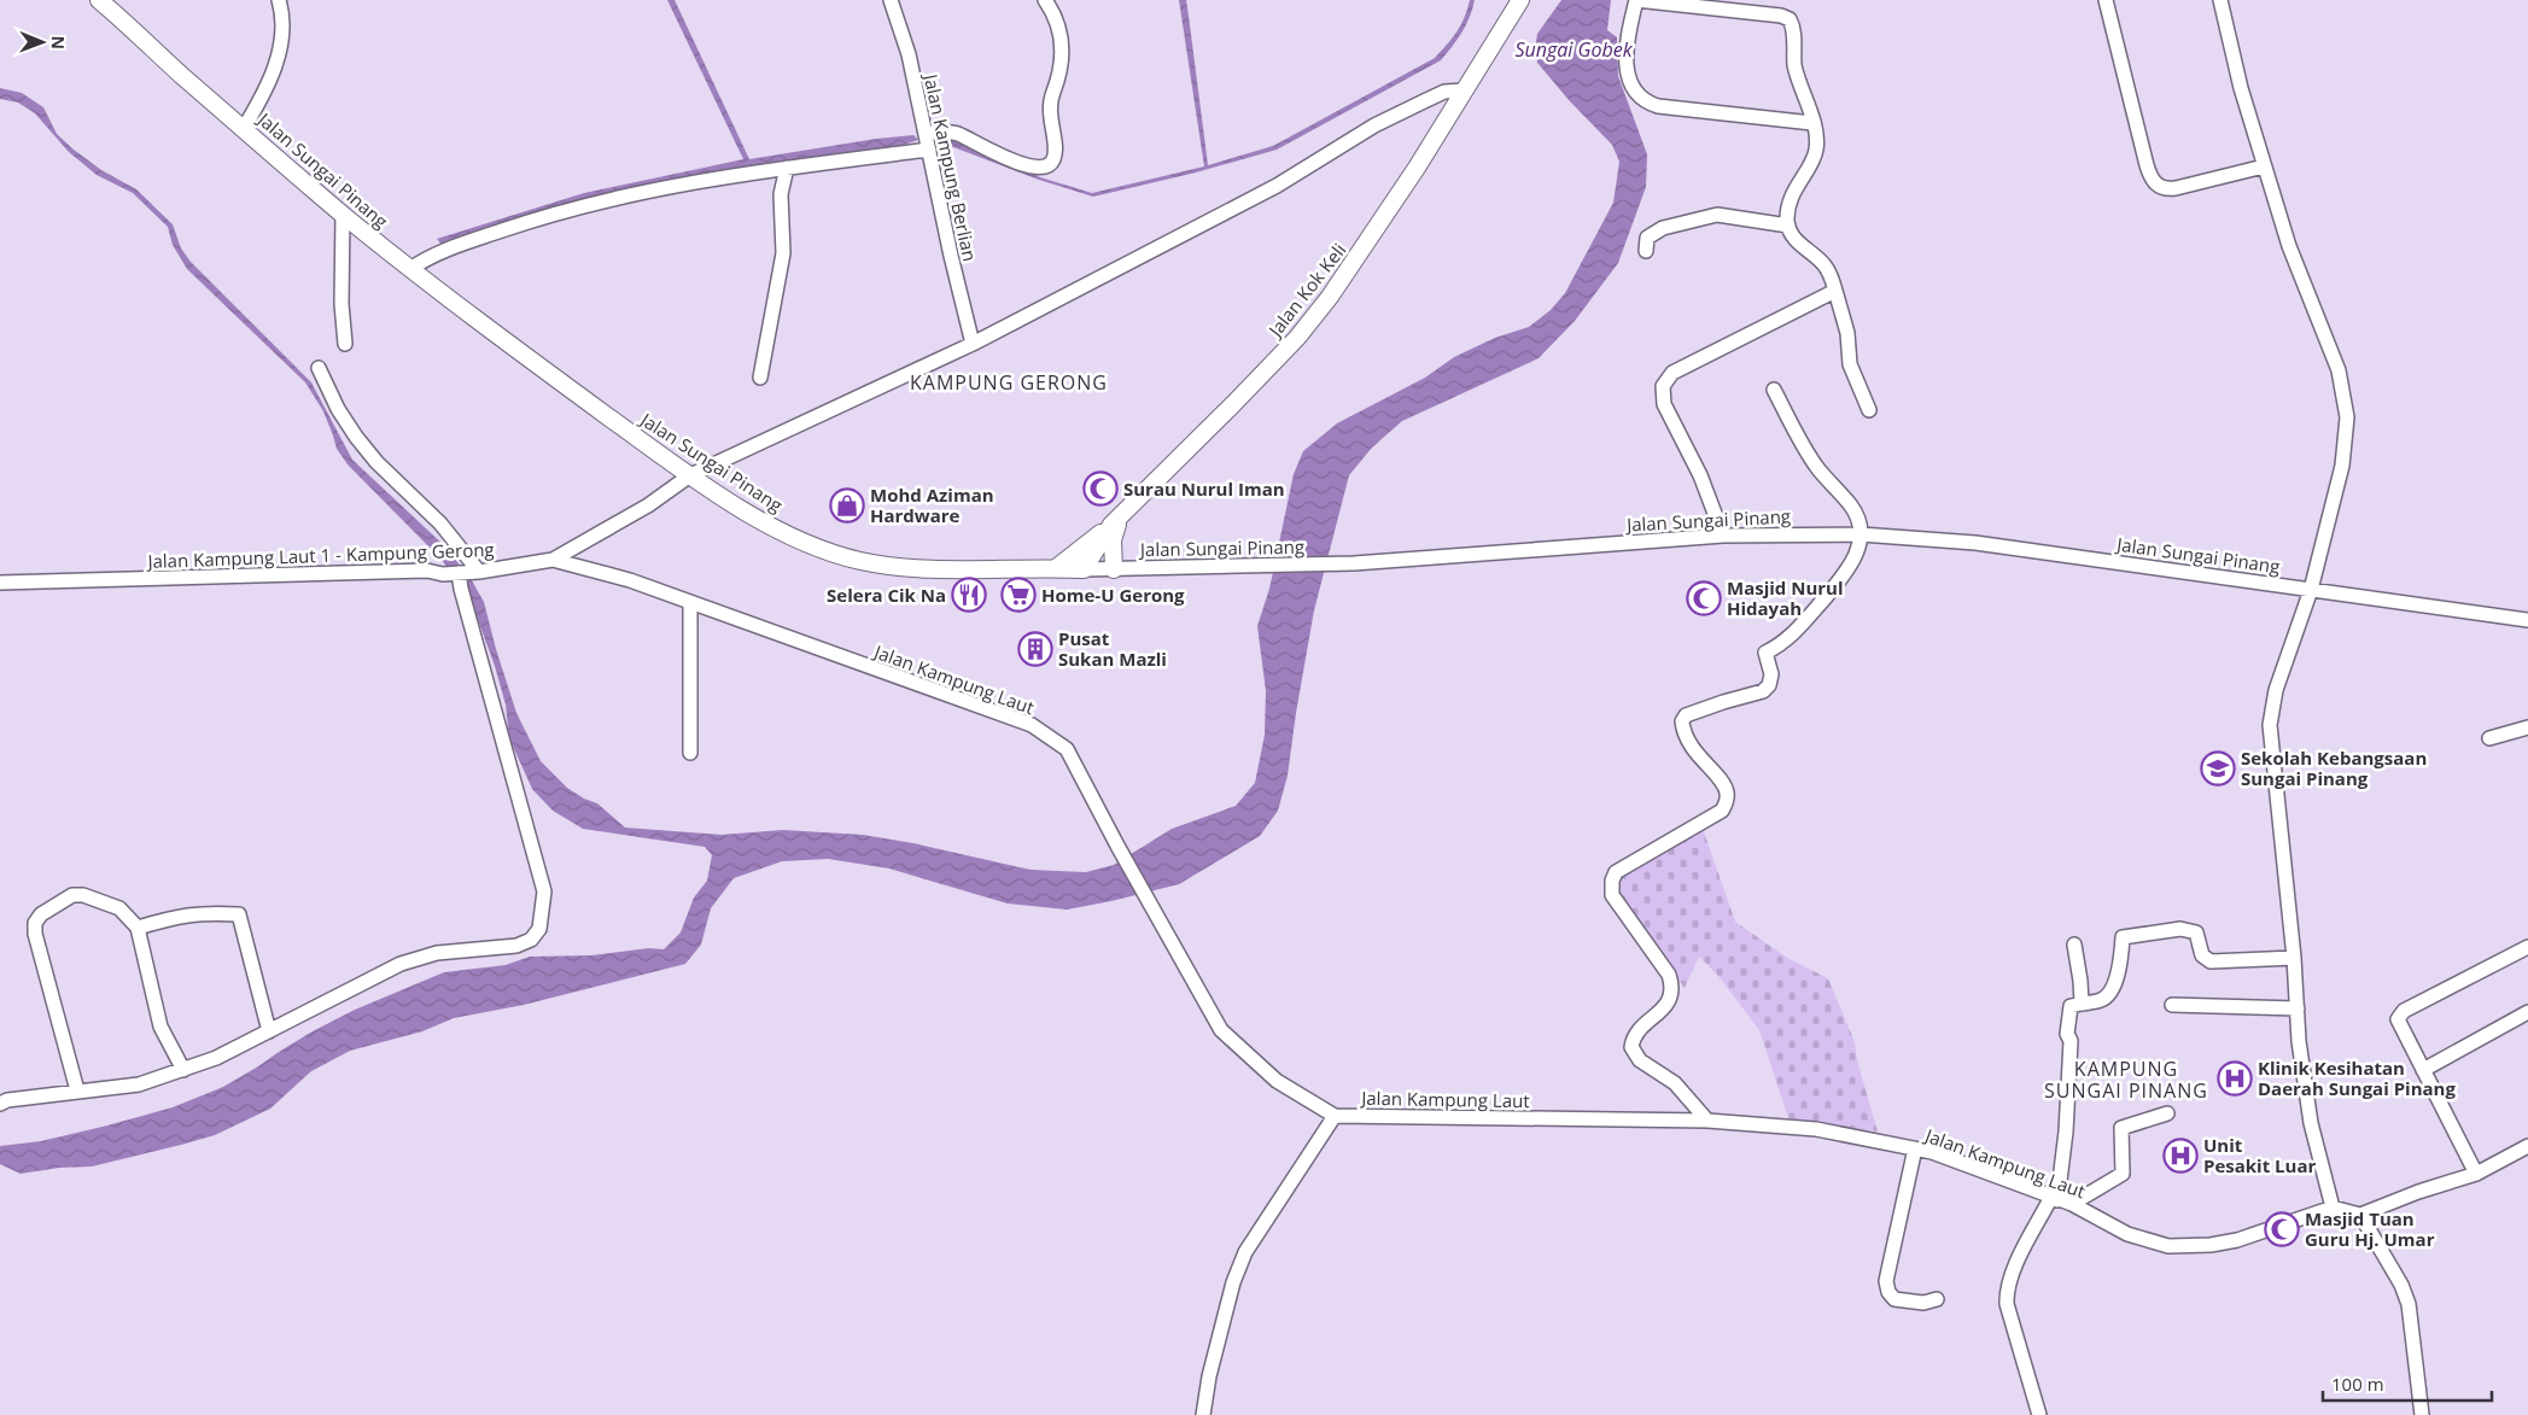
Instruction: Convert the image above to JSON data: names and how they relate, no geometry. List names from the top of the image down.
{
  "streets": {
    "street": [
      "Jalan Kampung Berlian",
      "Jalan Sungai Pinang",
      "Jalan Kok Keli",
      "Jalan Kampung Laut 1 - Kampung Gerong",
      "Jalan Kampung Laut"
    ]
  },
  "crossings": [
    ["Jalan Kampung Berlian", "Jalan Kampung Laut 1 - Kampung Gerong"],
    ["Jalan Sungai Pinang", "Jalan Kok Keli"],
    ["Jalan Sungai Pinang", "Jalan Kampung Laut 1 - Kampung Gerong"],
    ["Jalan Kok Keli", "Jalan Kampung Laut 1 - Kampung Gerong"],
    ["Jalan Kampung Laut 1 - Kampung Gerong", "Jalan Kampung Laut"]
  ],
  "districts": ["KAMPUNG GERONG", "KAMPUNG SUNGAI PINANG"],
  "water": ["Sungai Gobek"],
  "places": {
    "mosque": ["Surau Nurul Iman", "Masjid Nurul Hidayah", "Masjid Tuan Guru Hj. Umar"],
    "shop": ["Mohd Aziman Hardware"],
    "restaurant": ["Selera Cik Na"],
    "supermarket": ["Home-U Gerong"],
    "building": ["Pusat Sukan Mazli"],
    "school or university": ["Sekolah Kebangsaan Sungai Pinang"],
    "hospital": ["Klinik Kesihatan Daerah Sungai Pinang", "Unit Pesakit Luar"]
  },
  "scale_bar": "100 m",
  "north": "right"
}
